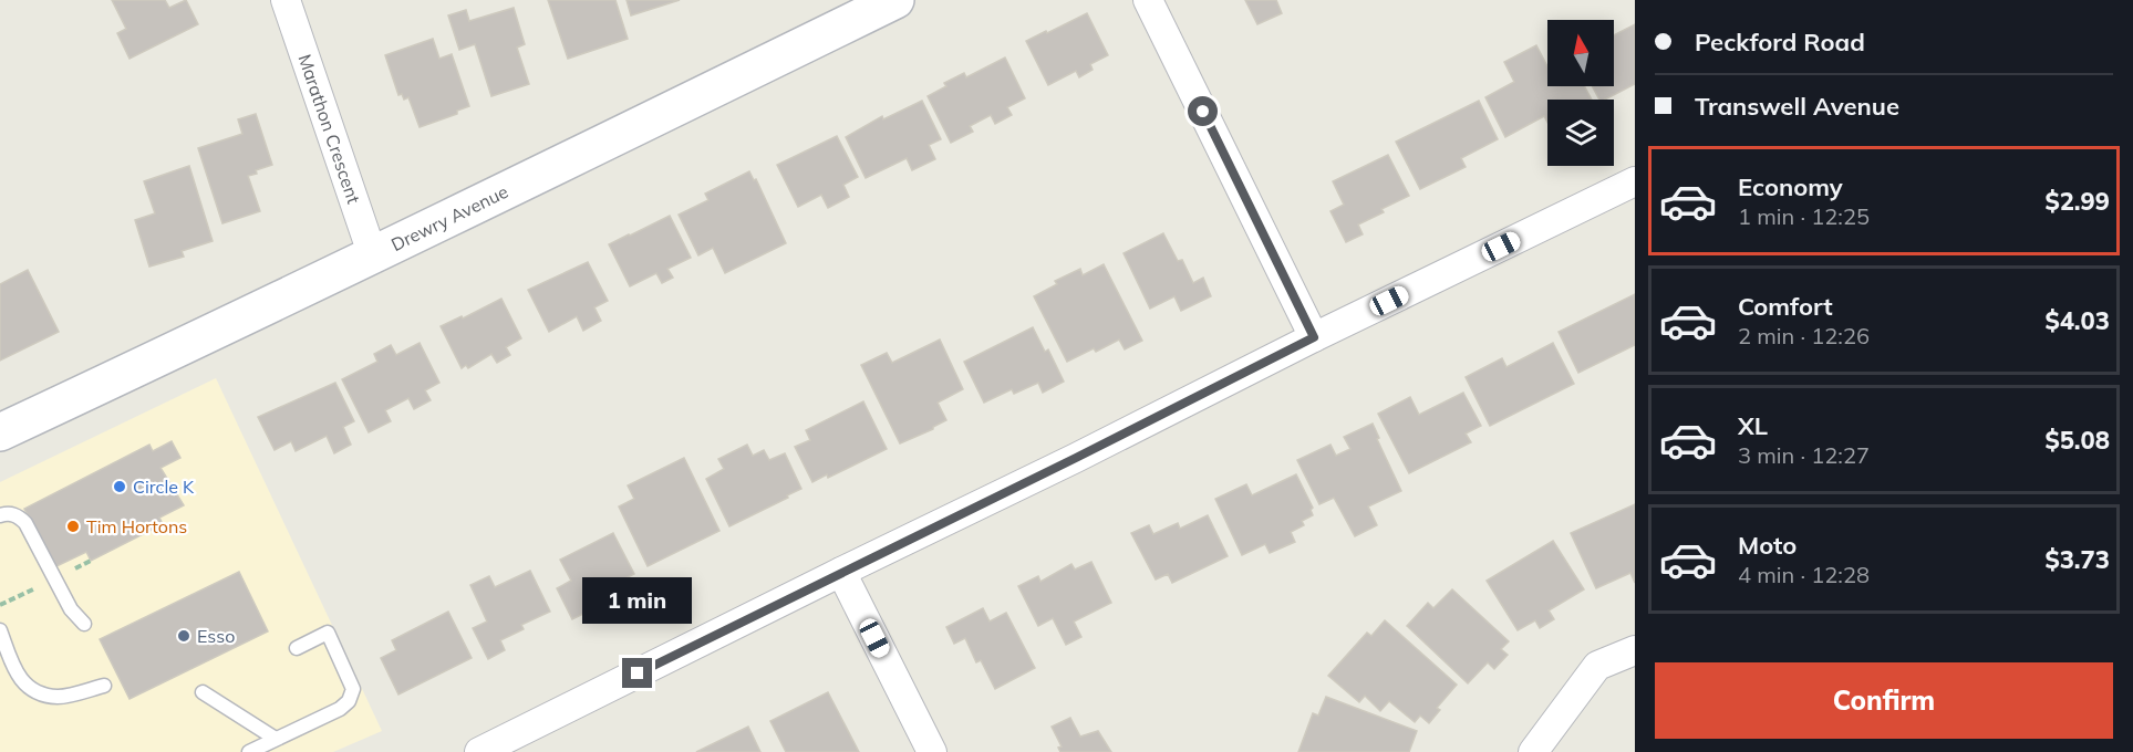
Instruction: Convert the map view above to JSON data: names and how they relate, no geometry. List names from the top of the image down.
{
  "streets": {
    "street": ["Marathon Crescent", "Drewry Avenue"]
  },
  "crossings": [
    ["Marathon Crescent", "Drewry Avenue"]
  ],
  "places": ["Circle K", "Tim Hortons", "Esso"],
  "north": "top",
  "page": {
    "banner": ["Peckford Road", "Transwell Avenue"],
    "list": [
      {
        "name": "Economy",
        "note": "1 min · 12:25",
        "value": "$2.99"
      },
      {
        "name": "Comfort",
        "note": "2 min · 12:26",
        "value": "$4.03"
      },
      {
        "name": "XL",
        "note": "3 min · 12:27",
        "value": "$5.08"
      },
      {
        "name": "Moto",
        "note": "4 min · 12:28",
        "value": "$3.73"
      }
    ],
    "bubble": "1 min",
    "buttons": "Confirm"
  }
}
